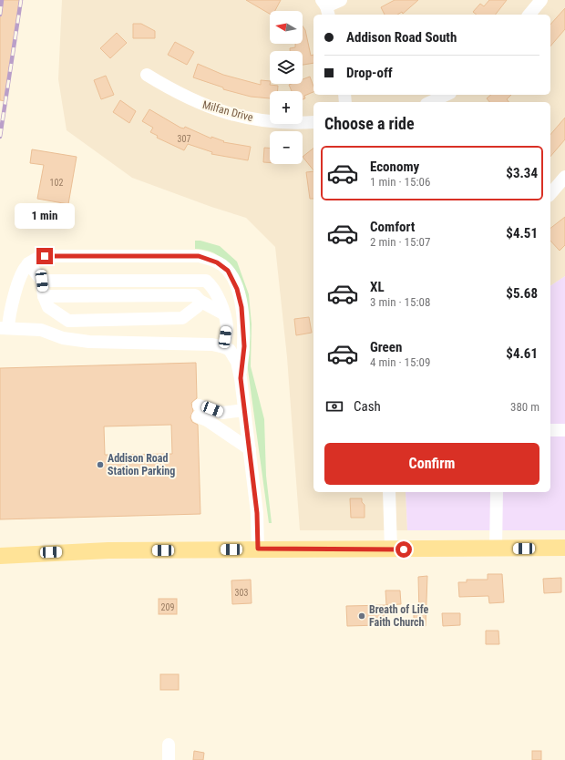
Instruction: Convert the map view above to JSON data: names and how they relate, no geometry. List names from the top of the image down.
{
  "streets": {
    "street": ["Milfan Drive"]
  },
  "places": ["Addison Road Station Parking", "Breath of Life Faith Church"],
  "house_numbers": [
    "307",
    "102",
    "303",
    "209"
  ],
  "north": "left",
  "page": {
    "map_buttons": ["+", "−"],
    "banner": ["Addison Road South", "Drop-off"],
    "heading": "Choose a ride",
    "list": [
      {
        "name": "Economy",
        "note": "1 min · 15:06",
        "value": "$3.34"
      },
      {
        "name": "Comfort",
        "note": "2 min · 15:07",
        "value": "$4.51"
      },
      {
        "name": "XL",
        "note": "3 min · 15:08",
        "value": "$5.68"
      },
      {
        "name": "Green",
        "note": "4 min · 15:09",
        "value": "$4.61"
      }
    ],
    "bubble": "1 min",
    "pay": ["Cash", "380 m"],
    "buttons": "Confirm"
  }
}
